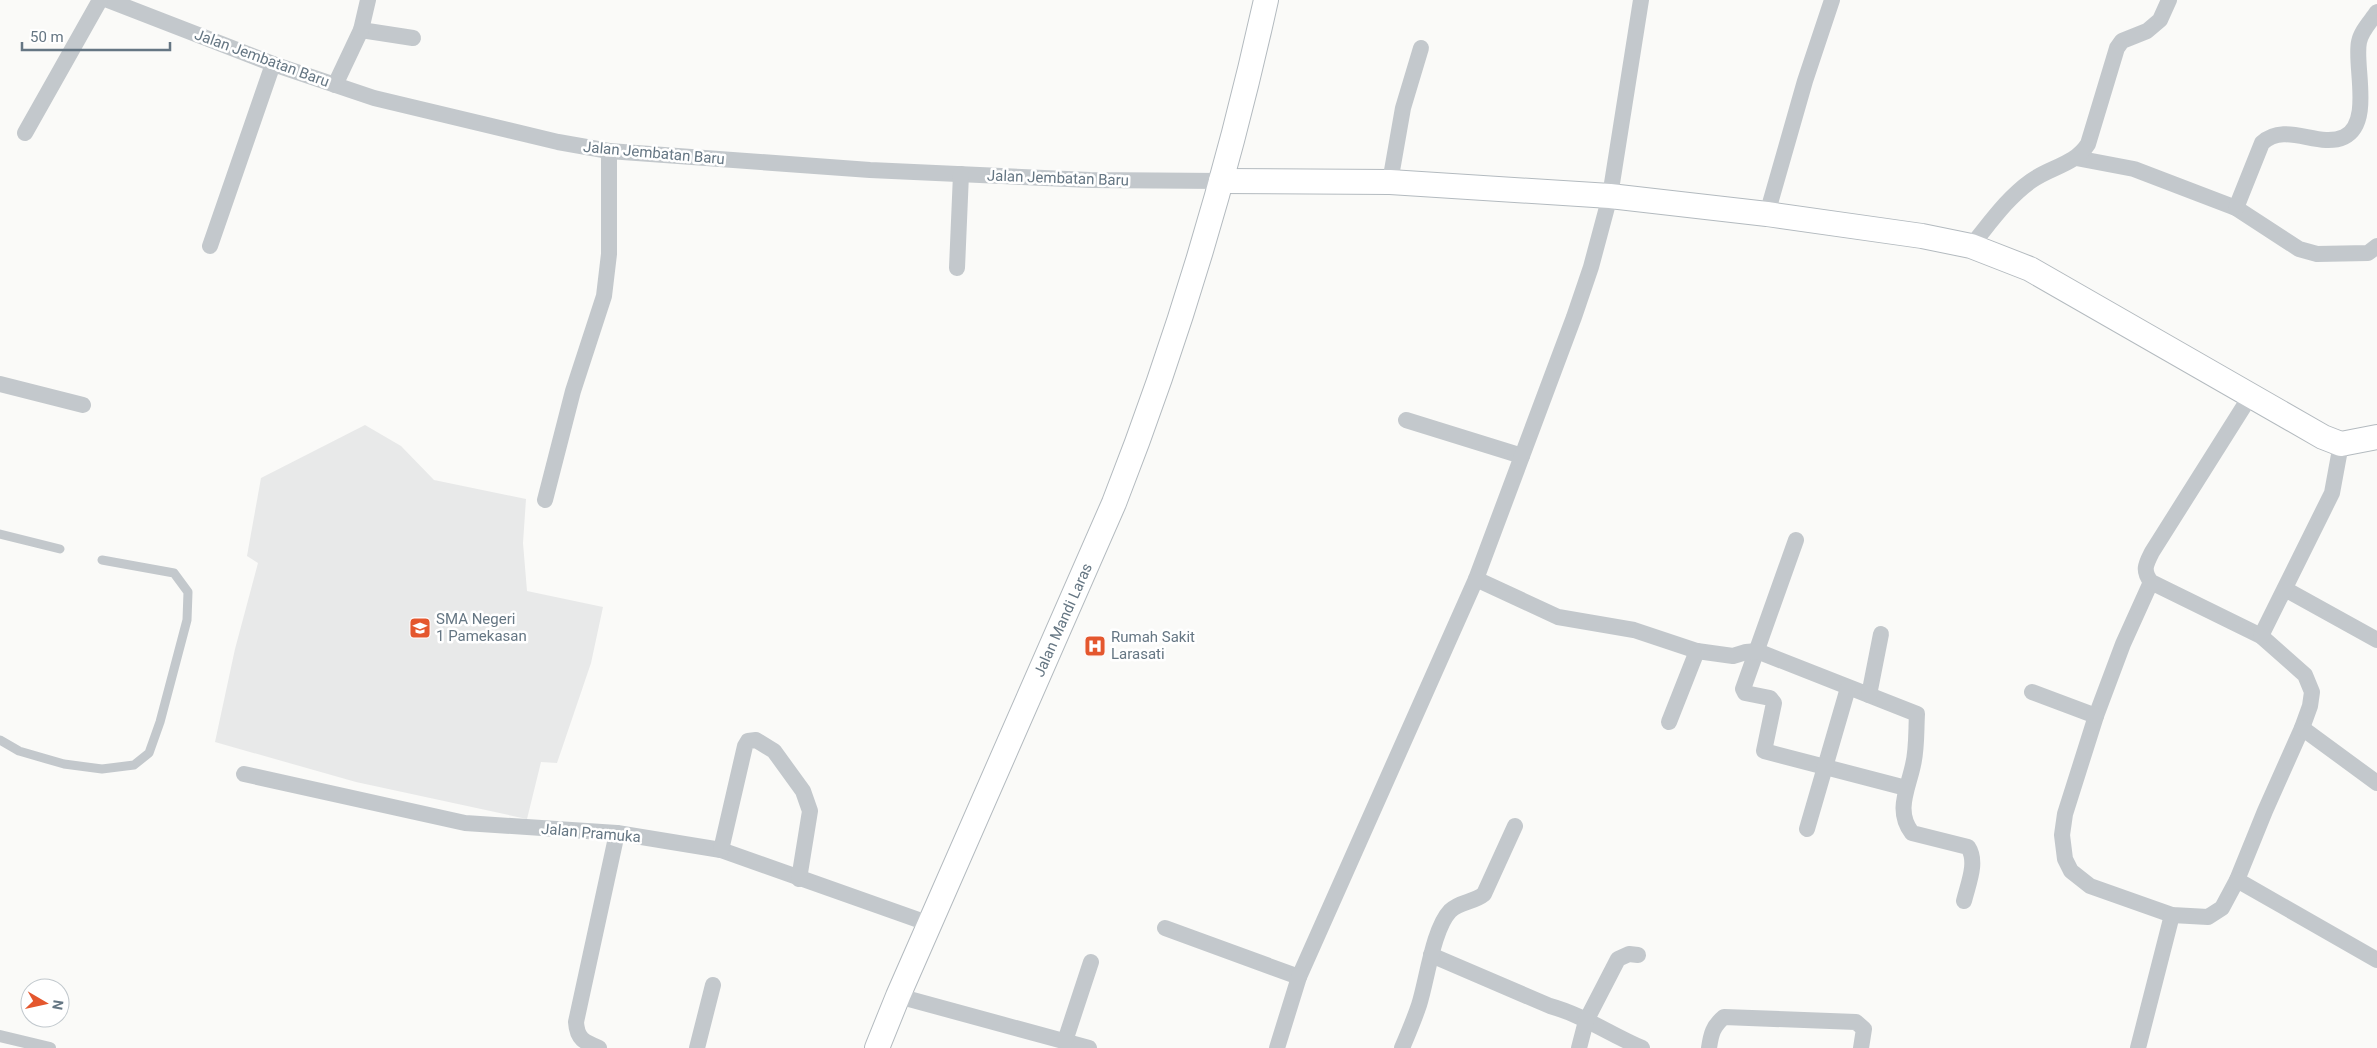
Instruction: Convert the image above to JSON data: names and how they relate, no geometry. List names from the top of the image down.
{
  "streets": {
    "main road": ["Jalan Mandi Laras"],
    "street": ["Jalan Jembatan Baru", "Jalan Pramuka"]
  },
  "crossings": [
    ["Jalan Jembatan Baru", "Jalan Mandi Laras"],
    ["Jalan Mandi Laras", "Jalan Pramuka"]
  ],
  "places": {
    "school or university": ["SMA Negeri 1 Pamekasan"],
    "hospital": ["Rumah Sakit Larasati"]
  },
  "scale_bar": "50 m",
  "north": "right"
}
